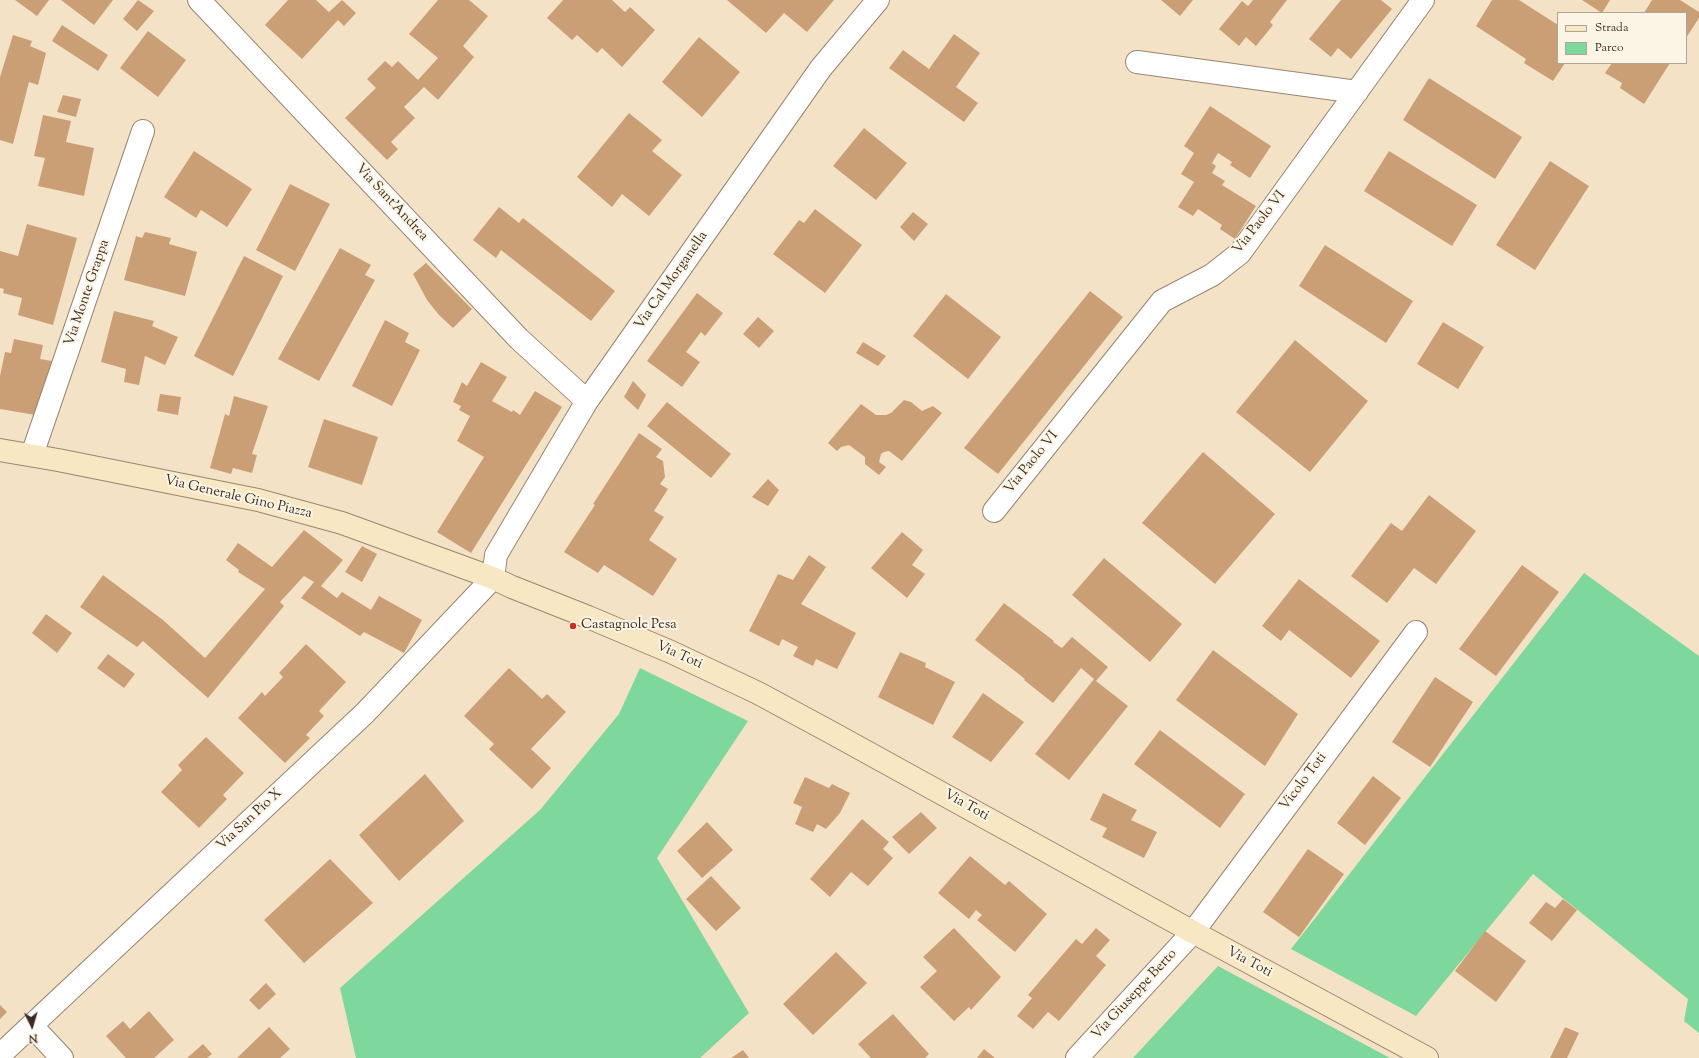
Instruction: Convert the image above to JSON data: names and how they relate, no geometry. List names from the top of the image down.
{
  "streets": {
    "main road": ["Via Generale Gino Piazza", "Via Toti"],
    "street": [
      "Via Sant'Andrea",
      "Via Paolo VI",
      "Via Cal Morganella",
      "Via Monte Grappa",
      "Vicolo Toti",
      "Via San Pio X",
      "Via Giuseppe Berto"
    ]
  },
  "crossings": [
    ["Via Sant'Andrea", "Via Cal Morganella"],
    ["Via Cal Morganella", "Via Generale Gino Piazza"],
    ["Via Cal Morganella", "Via Toti"],
    ["Via Cal Morganella", "Via San Pio X"],
    ["Via Monte Grappa", "Via Generale Gino Piazza"],
    ["Via Generale Gino Piazza", "Via Toti"],
    ["Via Generale Gino Piazza", "Via San Pio X"],
    ["Via Toti", "Vicolo Toti"],
    ["Via Toti", "Via San Pio X"],
    ["Via Toti", "Via Giuseppe Berto"],
    ["Vicolo Toti", "Via Giuseppe Berto"]
  ],
  "places": ["Castagnole Pesa"],
  "legend": ["Strada", "Parco"],
  "north": "bottom"
}
